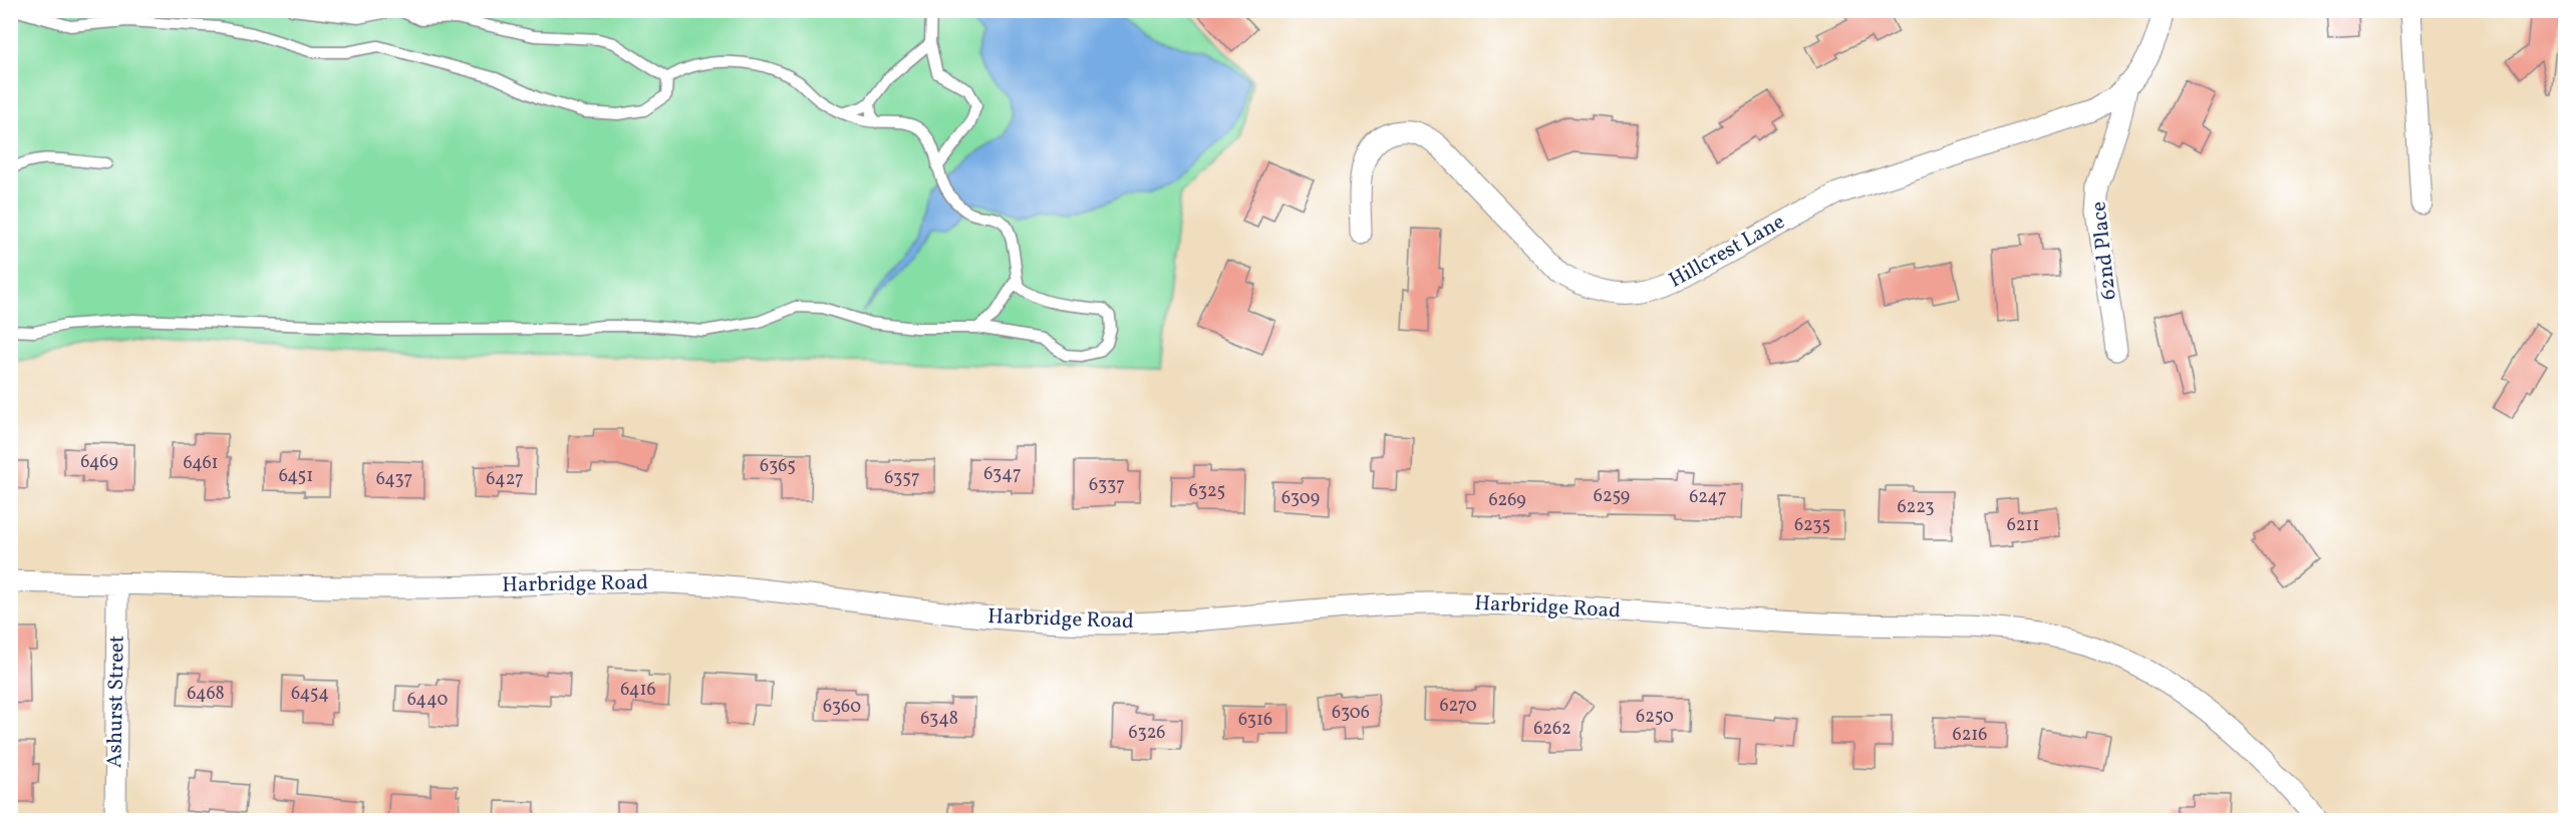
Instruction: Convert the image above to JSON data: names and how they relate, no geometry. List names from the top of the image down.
{
  "streets": {
    "street": [
      "62nd Place",
      "Hillcrest Lane",
      "Harbridge Road",
      "Ashurst Street"
    ]
  },
  "crossings": [
    ["62nd Place", "Hillcrest Lane"],
    ["Harbridge Road", "Ashurst Street"]
  ],
  "house_numbers": [
    "6469",
    "6461",
    "6365",
    "6347",
    "6451",
    "6357",
    "6437",
    "6427",
    "6337",
    "6325",
    "6259",
    "6247",
    "6309",
    "6269",
    "6223",
    "6235",
    "6211",
    "6416",
    "6468",
    "6454",
    "6440",
    "6270",
    "6360",
    "6306",
    "6250",
    "6348",
    "6316",
    "6262",
    "6326",
    "6216"
  ]
}
